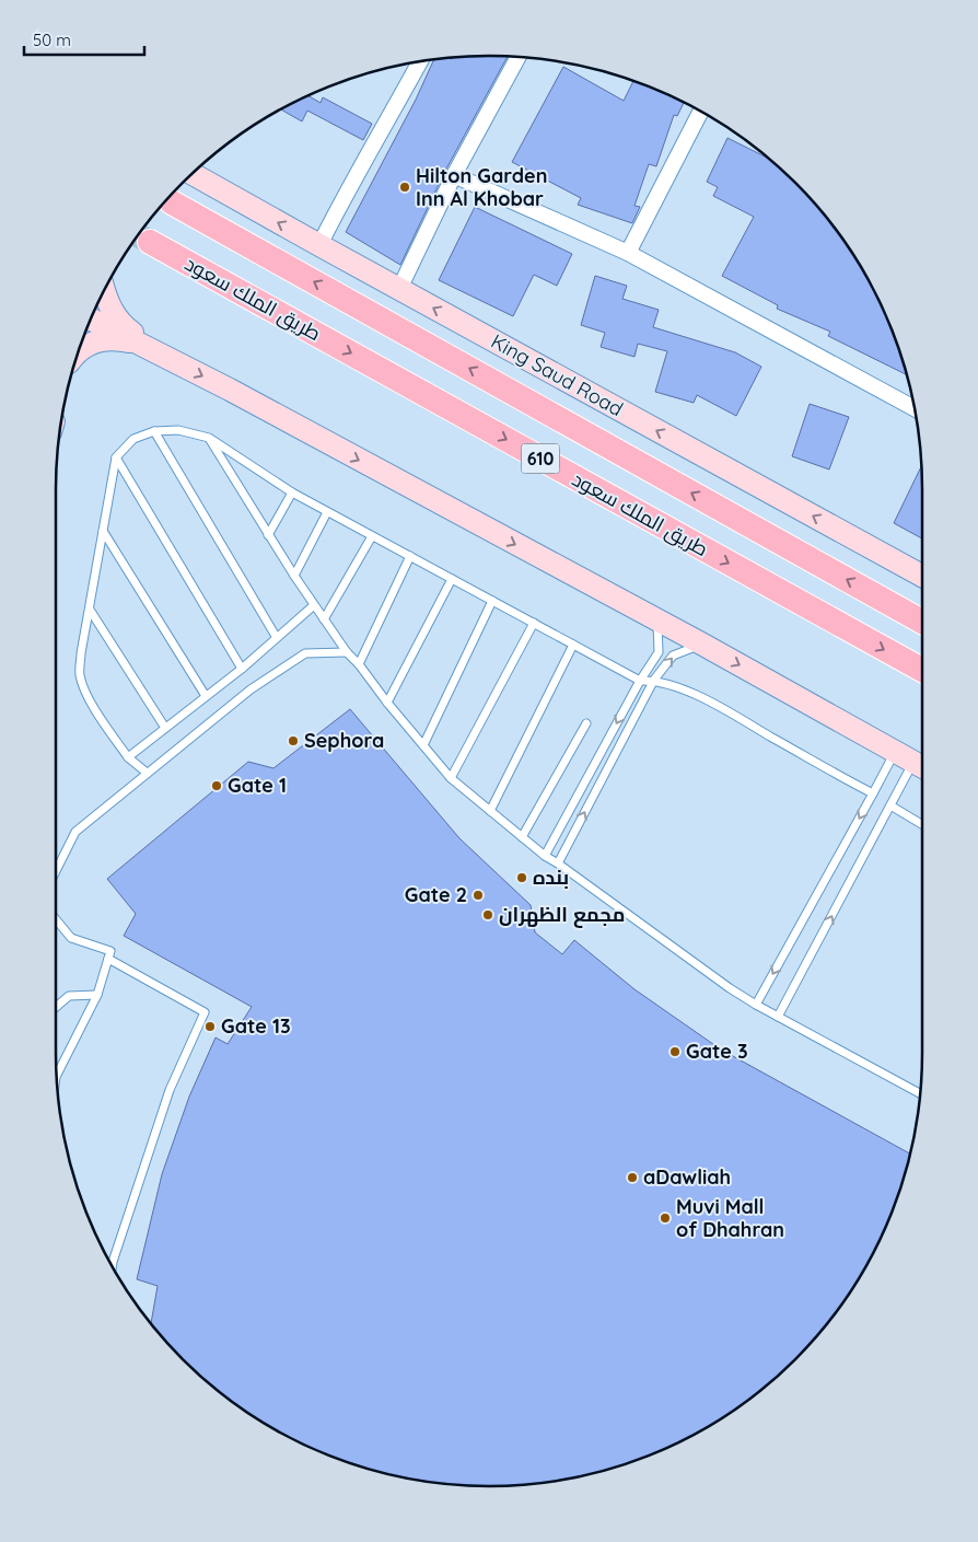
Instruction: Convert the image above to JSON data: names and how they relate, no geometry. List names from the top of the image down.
{
  "streets": {
    "main road": ["طريق الملك سعود", "King Saud Road", "610"]
  },
  "places": [
    "Hilton Garden Inn Al Khobar",
    "Sephora",
    "Gate 1",
    "بنده",
    "Gate 2",
    "مجمع الظهران",
    "Gate 13",
    "Gate 3",
    "aDawliah",
    "Muvi Mall of Dhahran"
  ],
  "scale_bar": "50 m"
}
